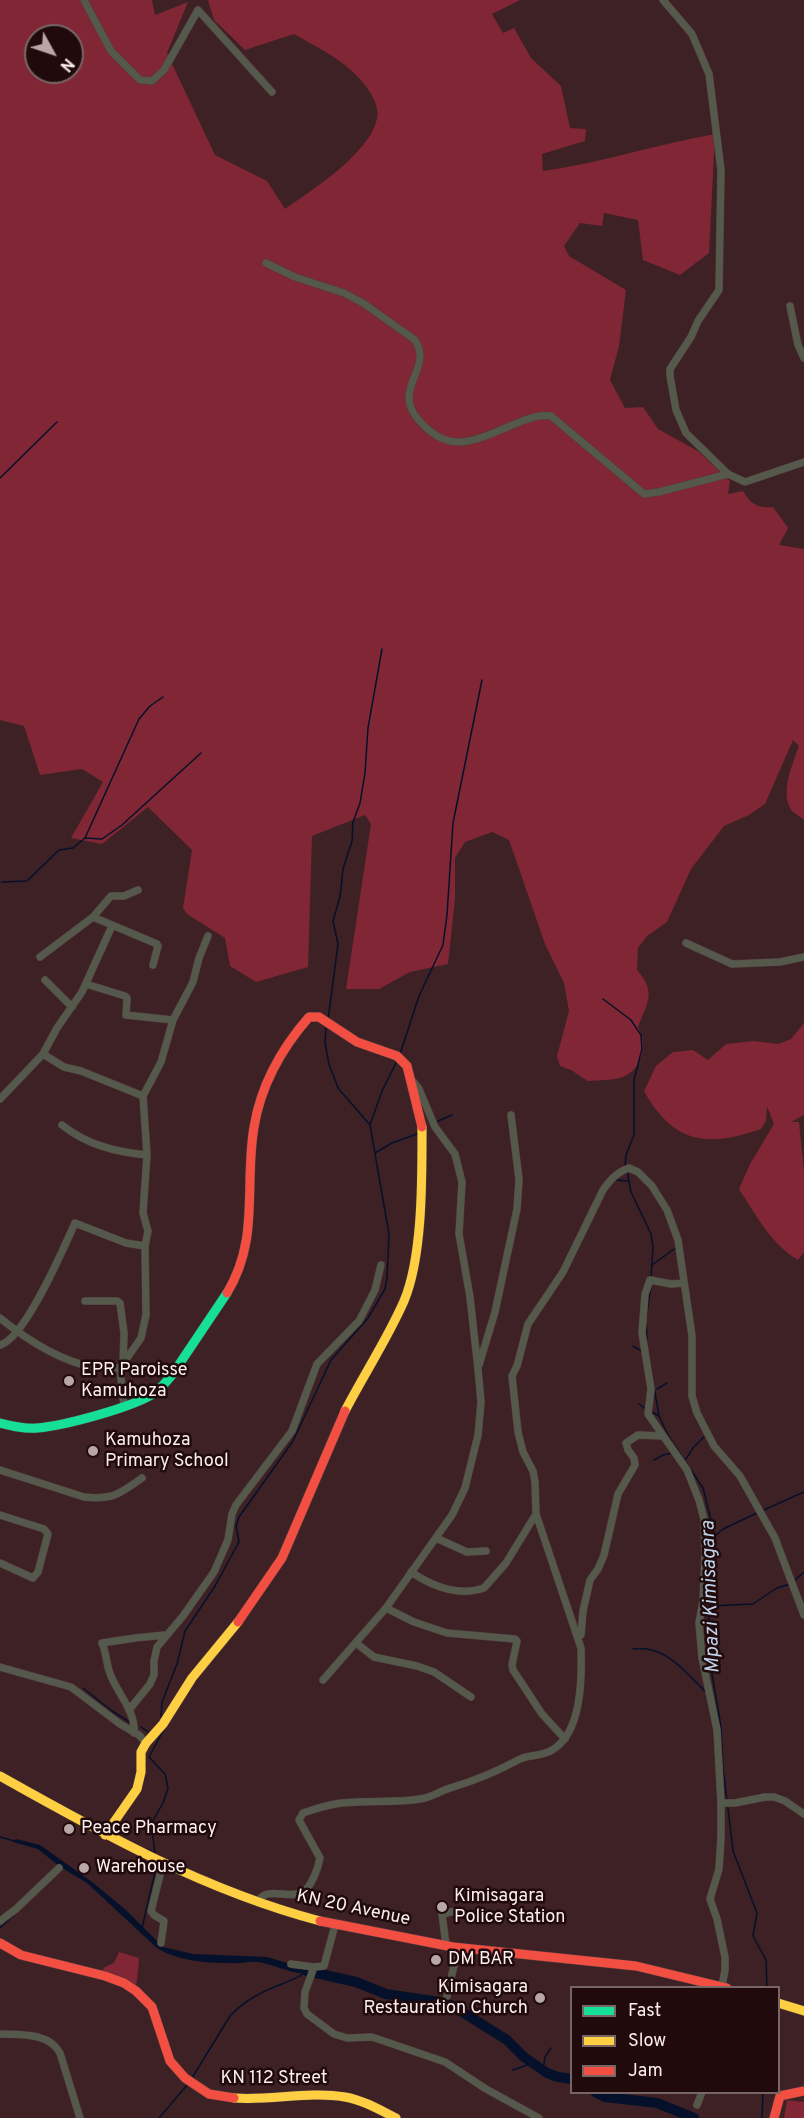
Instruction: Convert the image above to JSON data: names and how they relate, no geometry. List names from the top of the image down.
{
  "streets": {
    "street": ["KN 20 Avenue", "KN 112 Street"]
  },
  "water": ["Mpazi Kimisagara"],
  "places": [
    "EPR Paroisse Kamuhoza",
    "Kamuhoza Primary School",
    "Peace Pharmacy",
    "Warehouse",
    "Kimisagara Police Station",
    "DM BAR",
    "Kimisagara Restauration Church"
  ],
  "legend": ["Fast", "Slow", "Jam"],
  "north": "bottom right"
}
